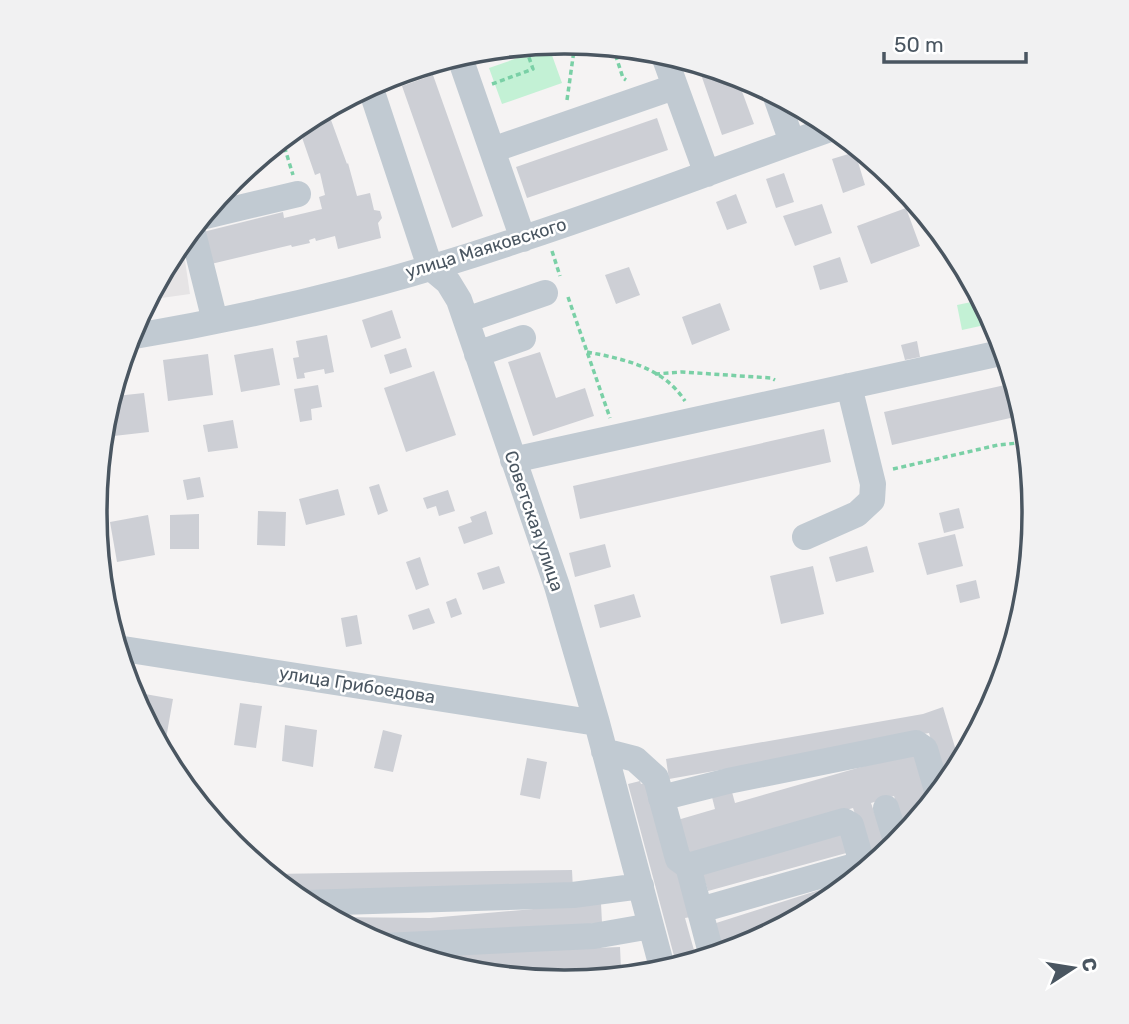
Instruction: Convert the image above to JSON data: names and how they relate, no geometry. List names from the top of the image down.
{
  "streets": {
    "street": ["улица Маяковского", "Советская улица", "улица Грибоедова"]
  },
  "crossings": [
    ["улица Маяковского", "Советская улица"],
    ["Советская улица", "улица Грибоедова"]
  ],
  "scale_bar": "50 m",
  "north": "right"
}
